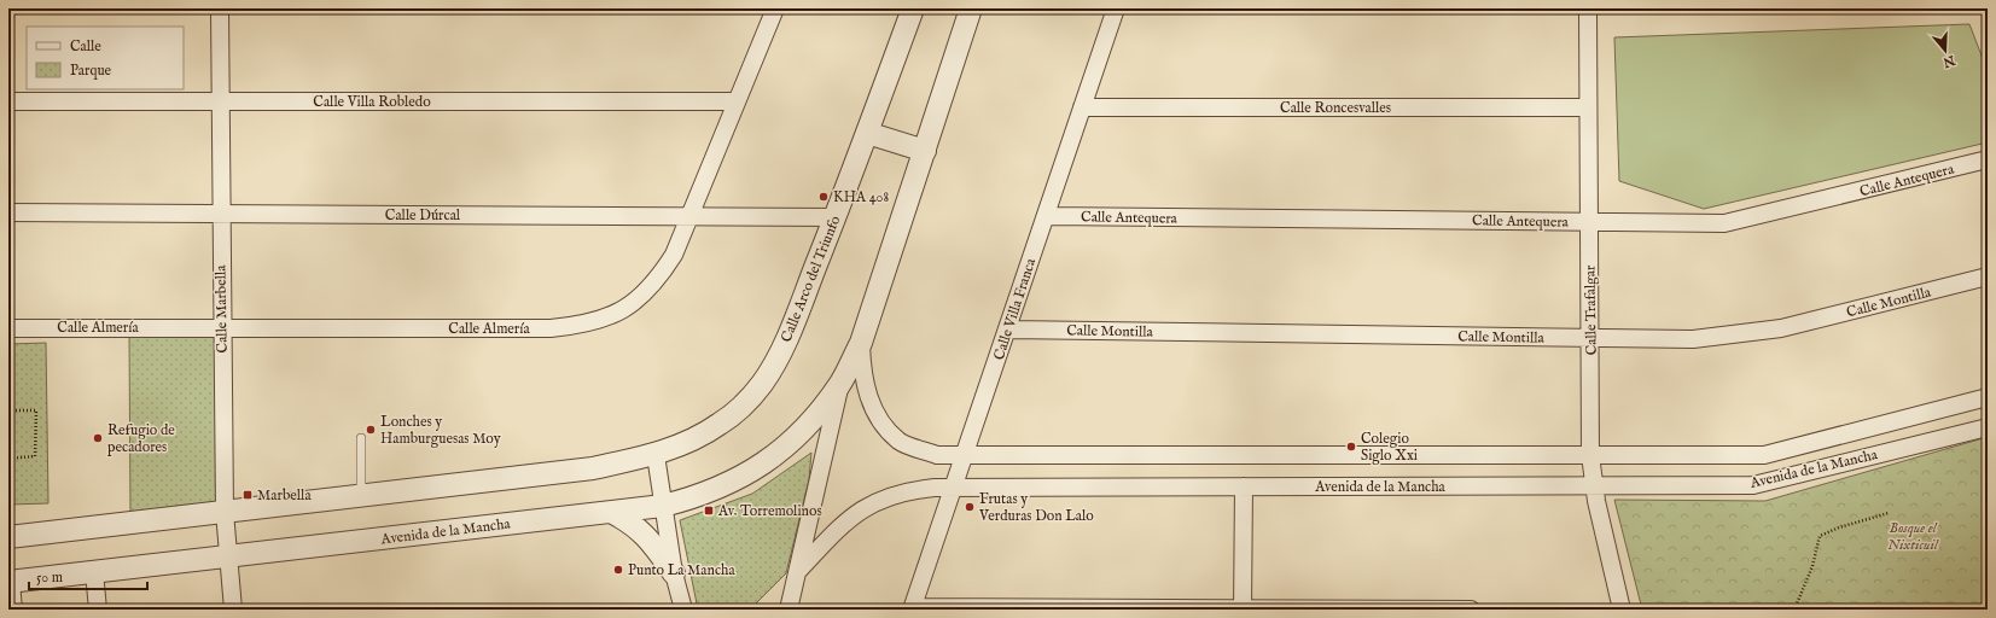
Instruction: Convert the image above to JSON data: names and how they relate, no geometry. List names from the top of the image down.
{
  "streets": {
    "street": [
      "Calle Villa Robledo",
      "Calle Roncesvalles",
      "Calle Antequera",
      "Calle Dúrcal",
      "Calle Arco del Triunfo",
      "Calle Montilla",
      "Calle Marbella",
      "Calle Villa Franca",
      "Calle Trafalgar",
      "Calle Almería",
      "Avenida de la Mancha"
    ]
  },
  "crossings": [
    ["Calle Villa Robledo", "Calle Marbella"],
    ["Calle Villa Robledo", "Calle Almería"],
    ["Calle Roncesvalles", "Calle Villa Franca"],
    ["Calle Roncesvalles", "Calle Trafalgar"],
    ["Calle Antequera", "Calle Villa Franca"],
    ["Calle Antequera", "Calle Trafalgar"],
    ["Calle Dúrcal", "Calle Arco del Triunfo"],
    ["Calle Dúrcal", "Calle Marbella"],
    ["Calle Dúrcal", "Calle Almería"],
    ["Calle Montilla", "Calle Villa Franca"],
    ["Calle Montilla", "Calle Trafalgar"],
    ["Calle Marbella", "Calle Almería"],
    ["Calle Marbella", "Avenida de la Mancha"],
    ["Calle Villa Franca", "Avenida de la Mancha"],
    ["Calle Trafalgar", "Avenida de la Mancha"]
  ],
  "parks": ["Bosque el Nixticuil"],
  "places": {
    "other": [
      "KHA 408",
      "Lonches y Hamburguesas Moy",
      "Refugio de pecadores",
      "Colegio Siglo Xxi",
      "Frutas y Verduras Don Lalo",
      "Punto La Mancha"
    ],
    "transit": ["Marbella", "Av. Torremolinos"]
  },
  "legend": ["Calle", "Parque"],
  "scale_bar": "50 m",
  "north": "bottom"
}
